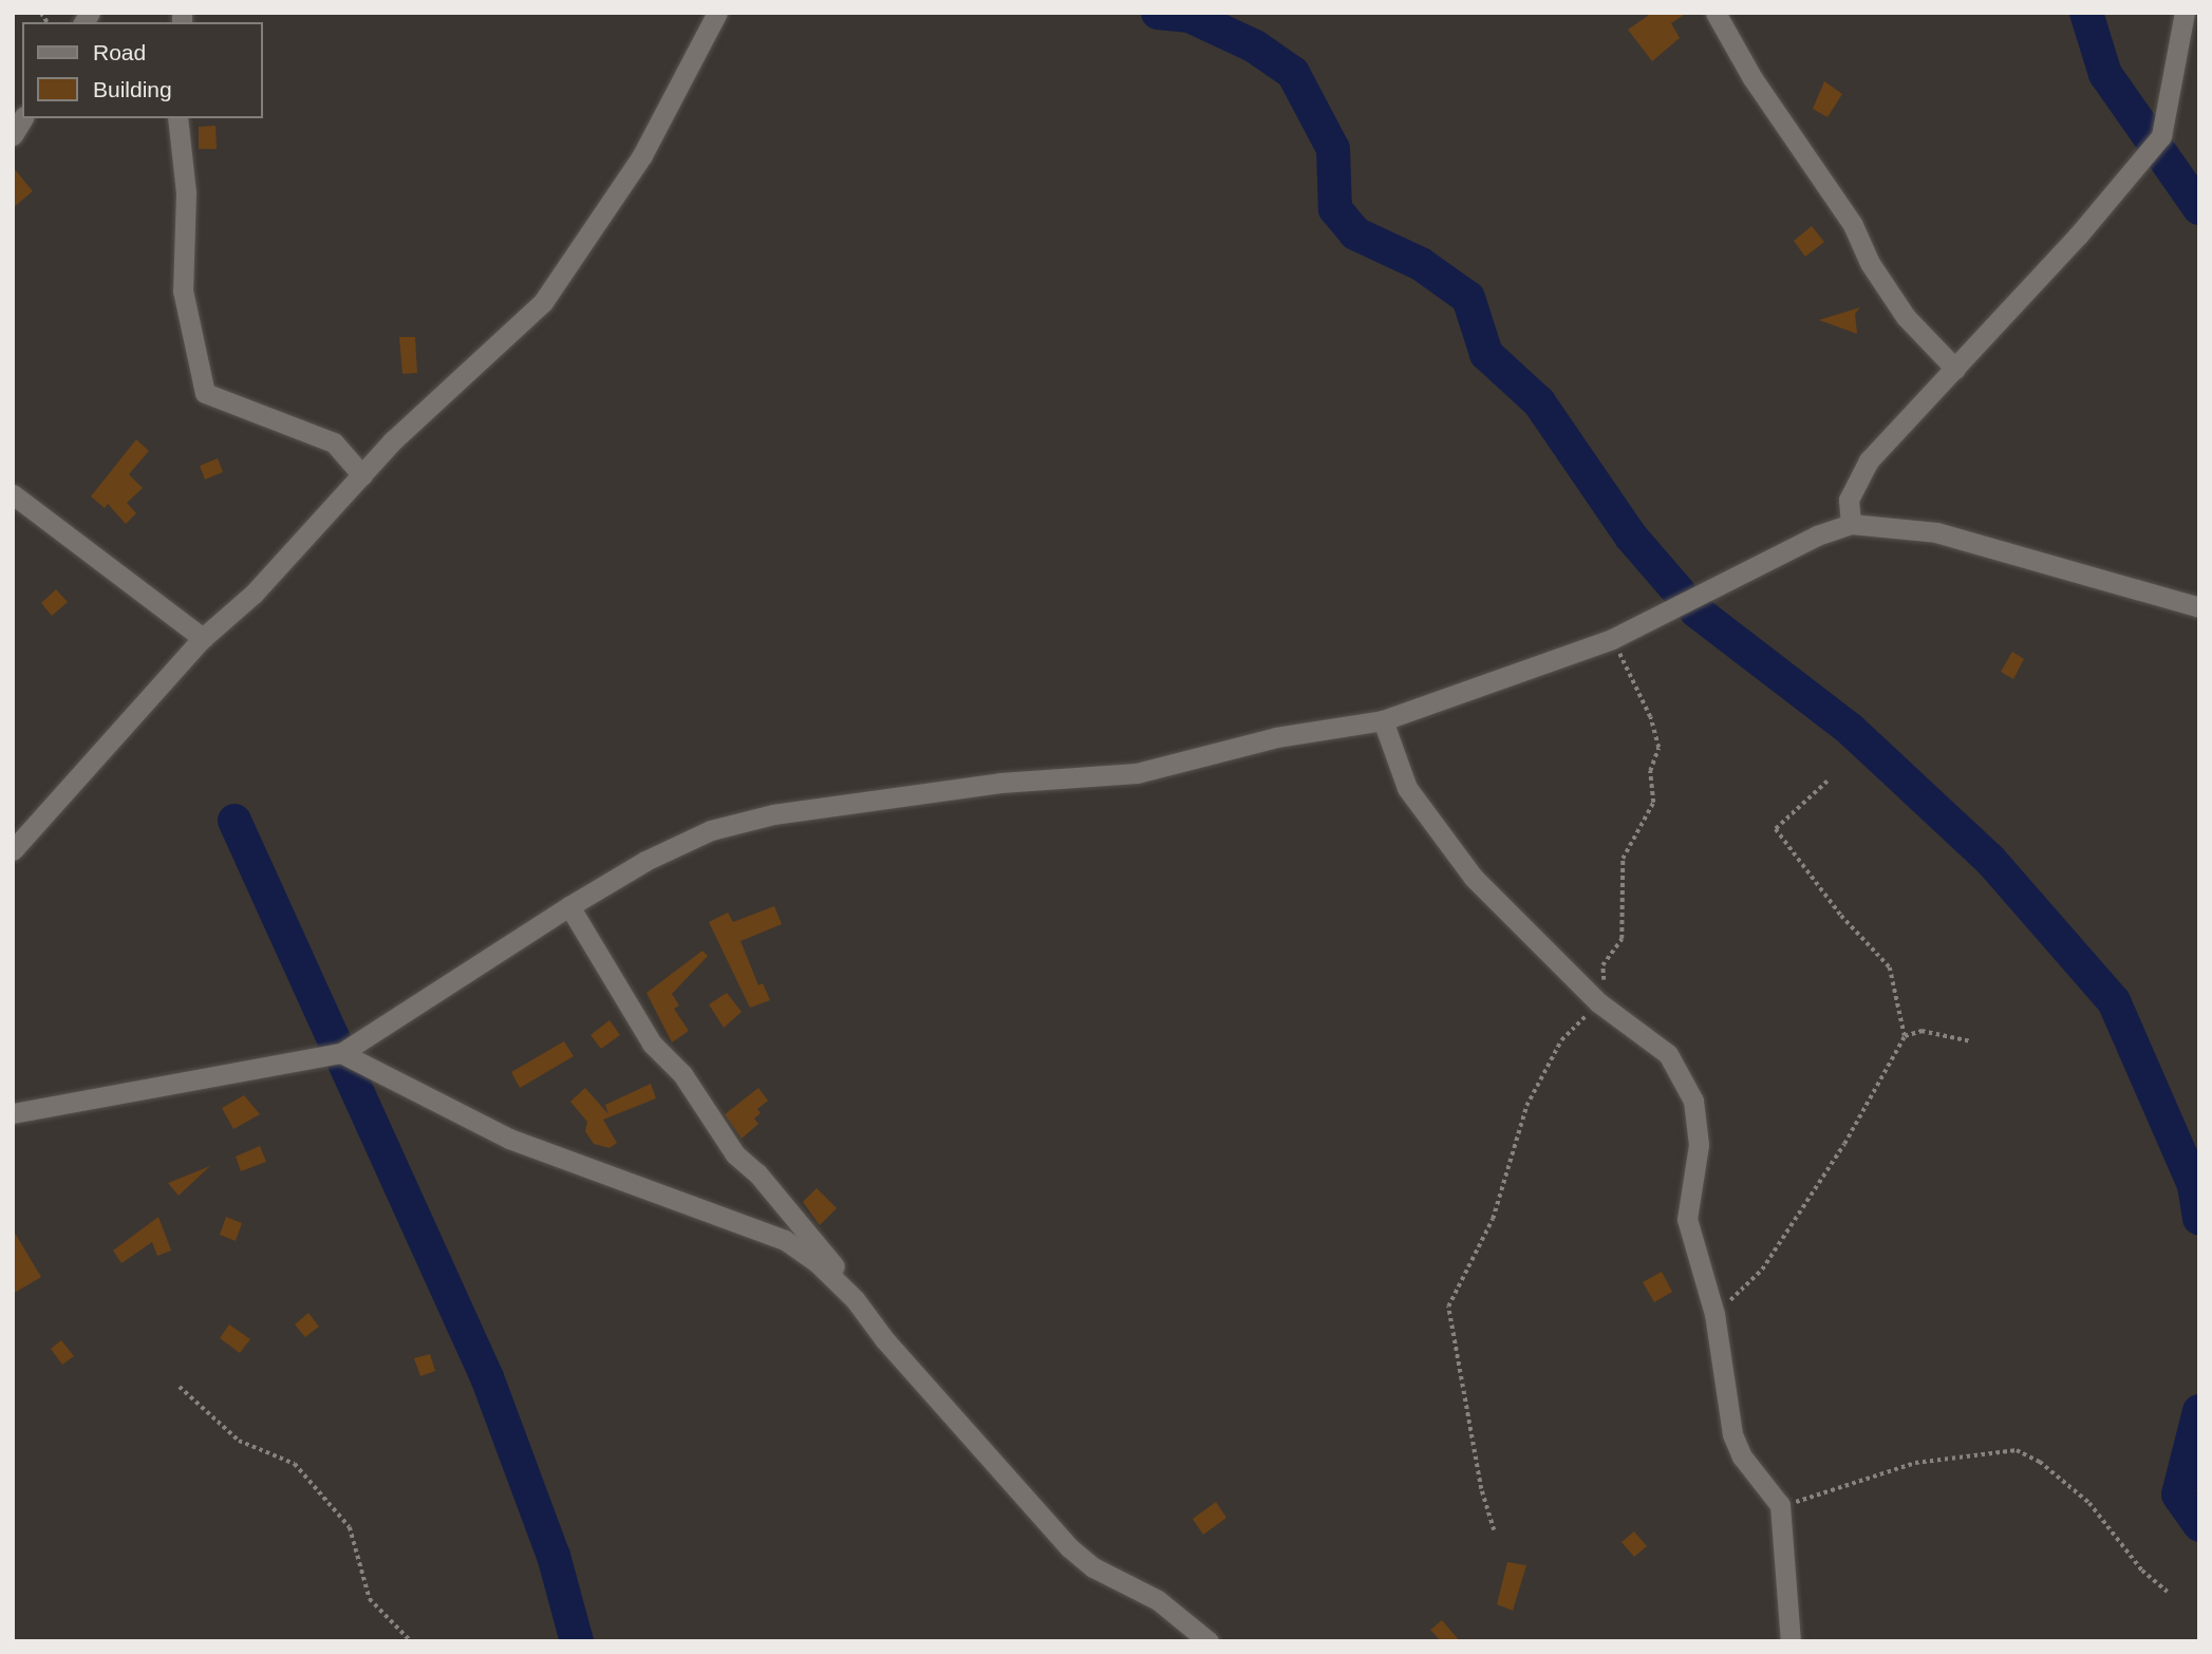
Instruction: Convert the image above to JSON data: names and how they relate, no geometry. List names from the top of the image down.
{
  "legend": ["Road", "Building"]
}
